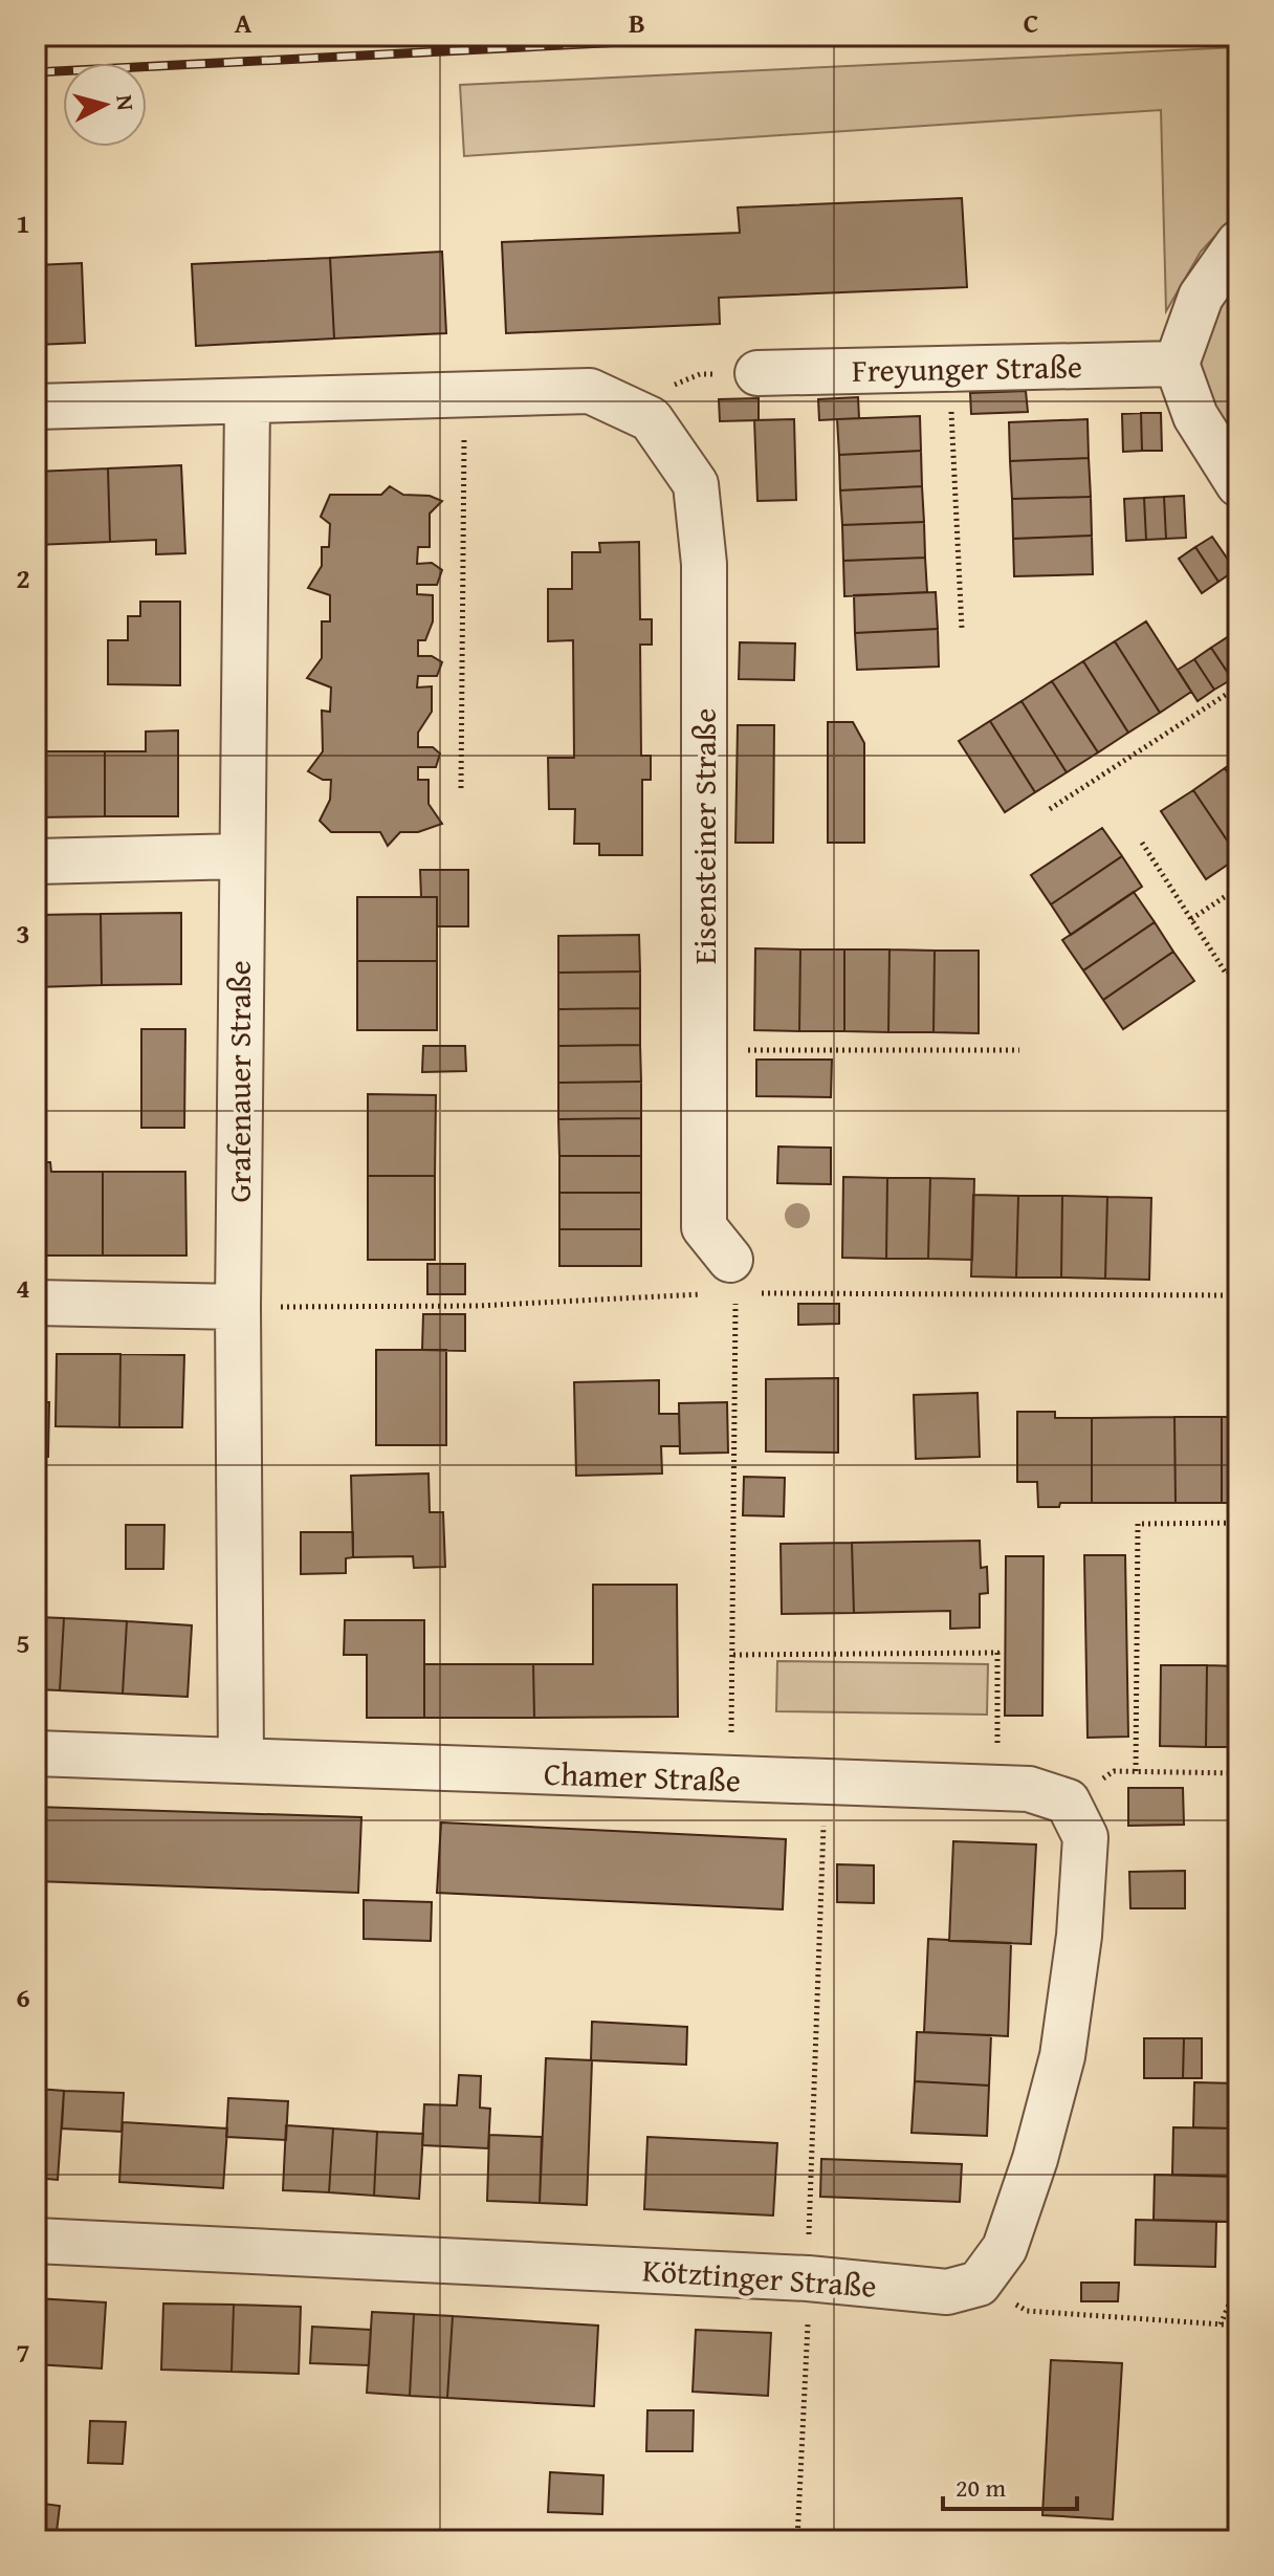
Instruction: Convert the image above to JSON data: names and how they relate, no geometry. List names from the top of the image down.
{
  "streets": {
    "street": [
      "Freyunger Straße",
      "Eisensteiner Straße",
      "Grafenauer Straße",
      "Chamer Straße",
      "Kötztinger Straße"
    ]
  },
  "crossings": [
    ["Grafenauer Straße", "Chamer Straße"]
  ],
  "scale_bar": "20 m",
  "north": "right",
  "grid": {
    "columns": ["A", "B", "C"],
    "rows": [
      "1",
      "2",
      "3",
      "4",
      "5",
      "6",
      "7"
    ]
  }
}
